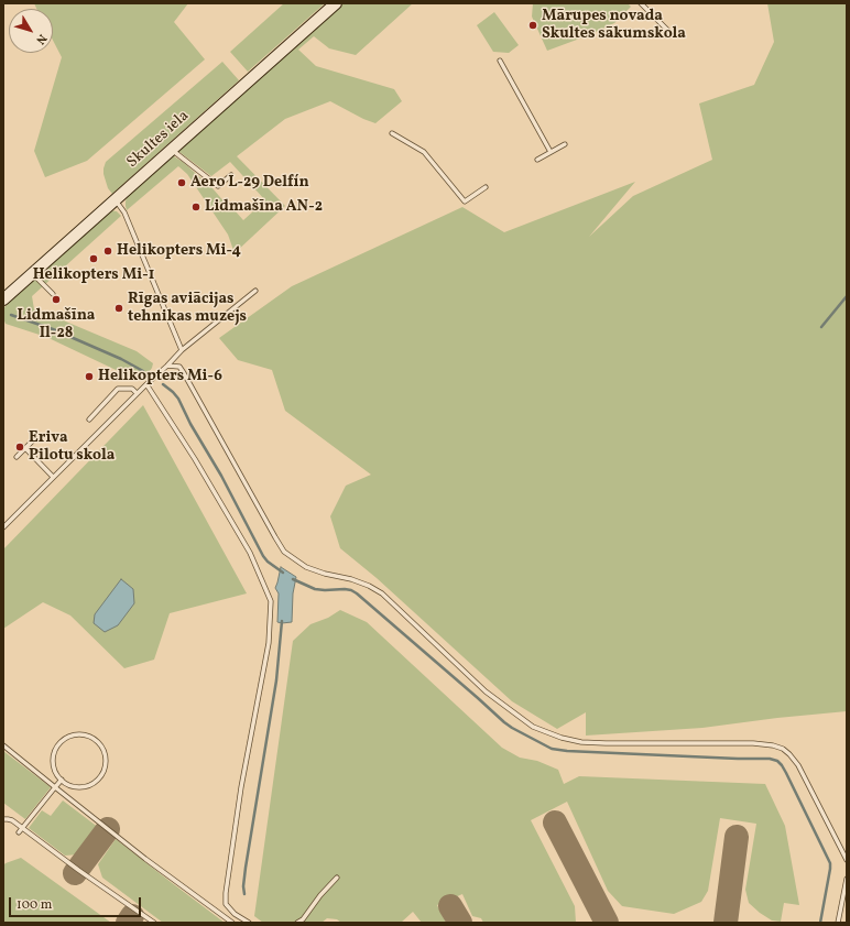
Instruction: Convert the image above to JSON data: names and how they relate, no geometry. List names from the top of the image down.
{
  "streets": {
    "main road": ["Skultes iela"]
  },
  "places": [
    "Mārupes novada Skultes sākumskola",
    "Aero L-29 Delfín",
    "Lidmašīna AN-2",
    "Helikopters Mi-4",
    "Helikopters Mi-1",
    "Lidmašīna Il-28",
    "Rīgas aviācijas tehnikas muzejs",
    "Helikopters Mi-6",
    "Eriva Pilotu skola"
  ],
  "scale_bar": "100 m",
  "north": "bottom right"
}
